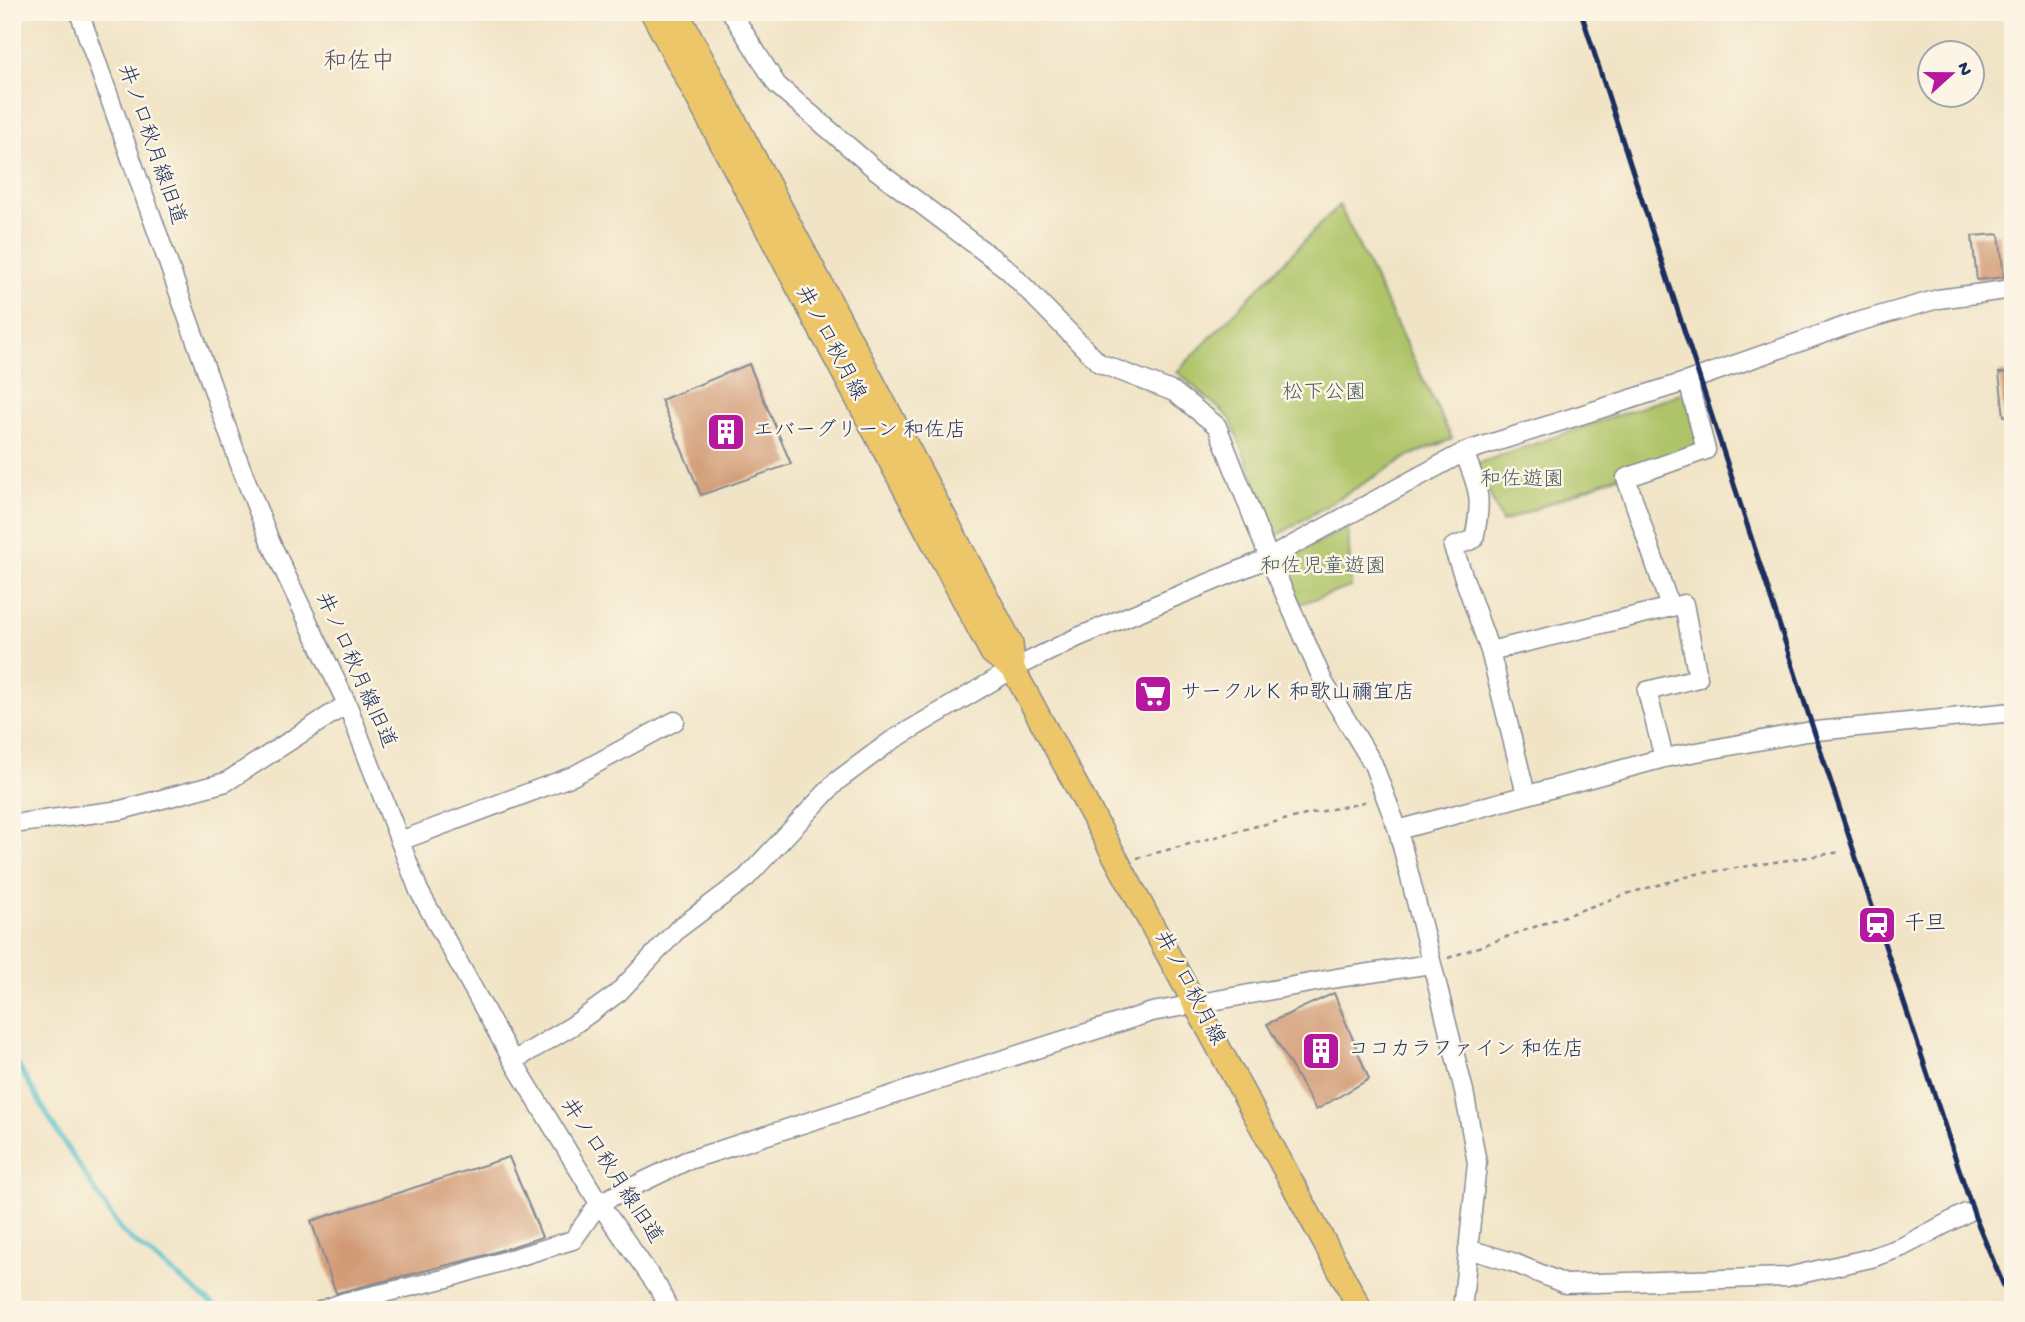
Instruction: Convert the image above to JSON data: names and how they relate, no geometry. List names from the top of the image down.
{
  "streets": {
    "main road": ["井ノ口秋月線"],
    "street": ["井ノ口秋月線旧道"]
  },
  "districts": ["和佐中"],
  "parks": ["松下公園", "和佐遊園", "和佐児童遊園"],
  "places": {
    "building": ["エバーグリーン 和佐店", "ココカラファイン 和佐店"],
    "supermarket": ["サークルＫ 和歌山禰宜店"],
    "station": ["千旦"]
  },
  "north": "right"
}
